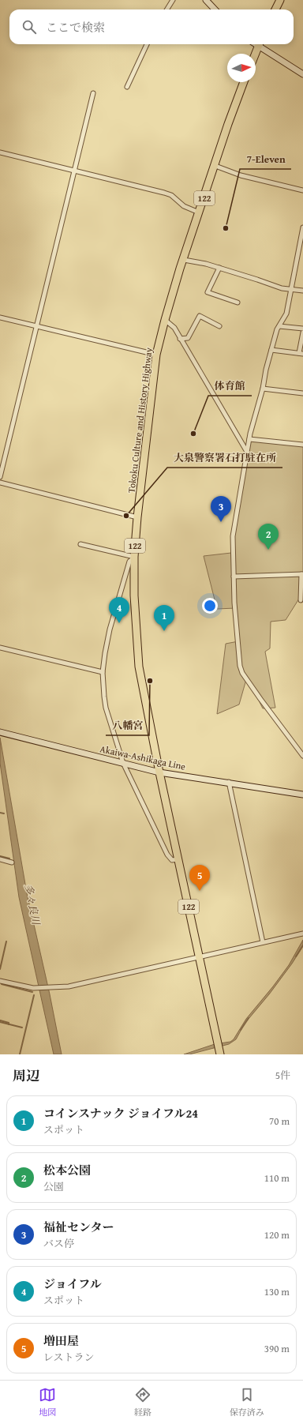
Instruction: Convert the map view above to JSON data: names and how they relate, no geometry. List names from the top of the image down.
{
  "streets": {
    "highway": ["122", "Tokoku Culture and History Highway"],
    "main road": ["Akaiwa-Ashikaga Line"]
  },
  "crossings": [
    ["Tokoku Culture and History Highway", "Akaiwa-Ashikaga Line"]
  ],
  "water": ["多々良川"],
  "places": [
    "7-Eleven",
    "体育館",
    "大泉警察署石打駐在所",
    "八幡宮"
  ],
  "north": "right",
  "page": {
    "search": "ここで検索",
    "pins": [
      "3",
      "2",
      "4",
      "1",
      "5"
    ],
    "heading": ["周辺", "5件"],
    "list": [
      {
        "mark": "1",
        "name": "コインスナック ジョイフル24",
        "note": "スポット",
        "value": "70 m"
      },
      {
        "mark": "2",
        "name": "松本公園",
        "note": "公園",
        "value": "110 m"
      },
      {
        "mark": "3",
        "name": "福祉センター",
        "note": "バス停",
        "value": "120 m"
      },
      {
        "mark": "4",
        "name": "ジョイフル",
        "note": "スポット",
        "value": "130 m"
      },
      {
        "mark": "5",
        "name": "増田屋",
        "note": "レストラン",
        "value": "390 m"
      }
    ],
    "nav": ["地図", "経路", "保存済み"]
  }
}
